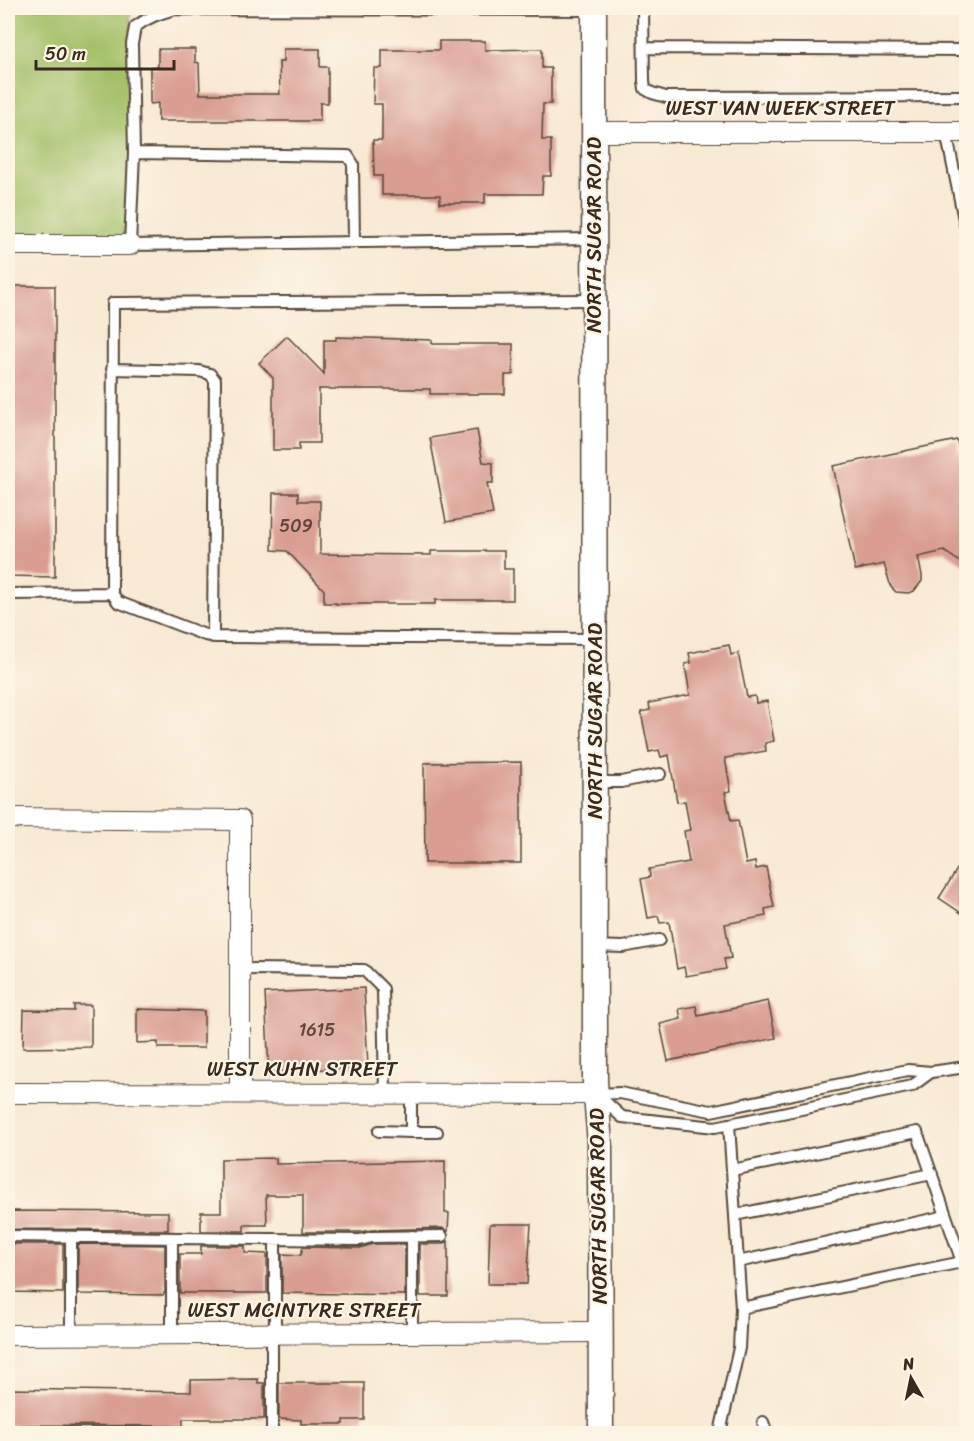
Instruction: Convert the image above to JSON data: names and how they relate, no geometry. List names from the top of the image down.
{
  "streets": {
    "street": [
      "WEST VAN WEEK STREET",
      "NORTH SUGAR ROAD",
      "WEST KUHN STREET",
      "WEST MCINTYRE STREET"
    ]
  },
  "crossings": [
    ["WEST VAN WEEK STREET", "NORTH SUGAR ROAD"],
    ["NORTH SUGAR ROAD", "WEST KUHN STREET"],
    ["NORTH SUGAR ROAD", "WEST MCINTYRE STREET"]
  ],
  "house_numbers": ["509", "1615"],
  "scale_bar": "50 m",
  "north": "top"
}
